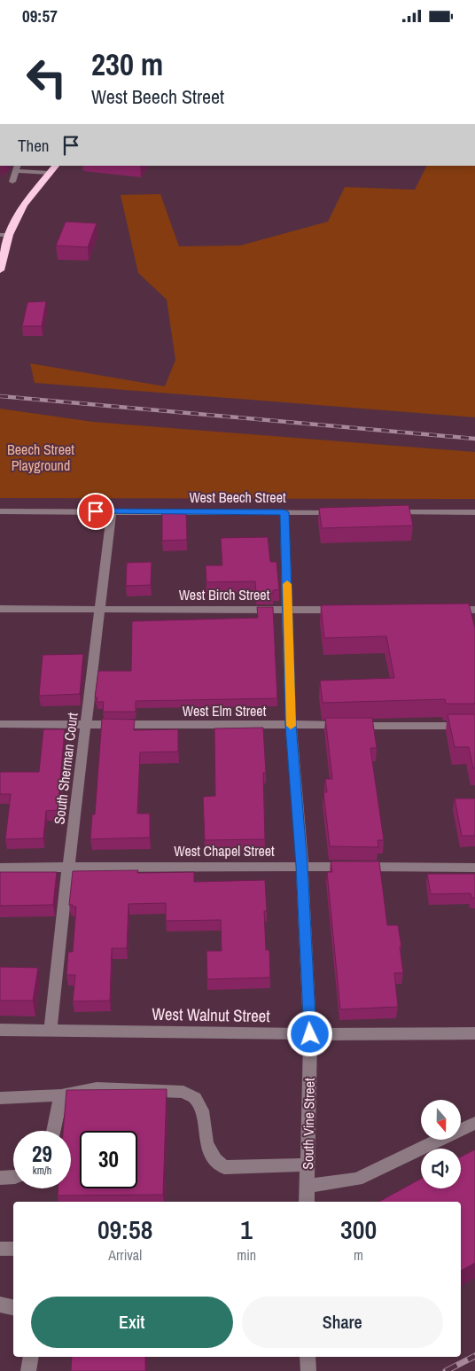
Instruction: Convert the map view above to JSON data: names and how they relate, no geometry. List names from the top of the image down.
{
  "streets": {
    "street": [
      "West Beech Street",
      "West Birch Street",
      "West Elm Street",
      "South Sherman Court",
      "West Chapel Street",
      "West Walnut Street",
      "South Vine Street"
    ]
  },
  "crossings": [
    ["West Beech Street", "South Sherman Court"],
    ["West Beech Street", "South Vine Street"],
    ["West Birch Street", "South Sherman Court"],
    ["West Birch Street", "South Vine Street"],
    ["West Elm Street", "South Sherman Court"],
    ["West Elm Street", "South Vine Street"],
    ["South Sherman Court", "West Chapel Street"],
    ["South Sherman Court", "West Walnut Street"],
    ["West Chapel Street", "South Vine Street"],
    ["West Walnut Street", "South Vine Street"]
  ],
  "parks": ["Beech Street Playground"],
  "north": "bottom",
  "page": {
    "status": "09:57",
    "turn": ["230 m", "West Beech Street"],
    "then": "Then",
    "speed": "29 km/h",
    "limit": "30",
    "eta": [
      "09:58",
      "Arrival",
      "1",
      "min",
      "300",
      "m"
    ],
    "buttons": ["Exit", "Share"]
  }
}
